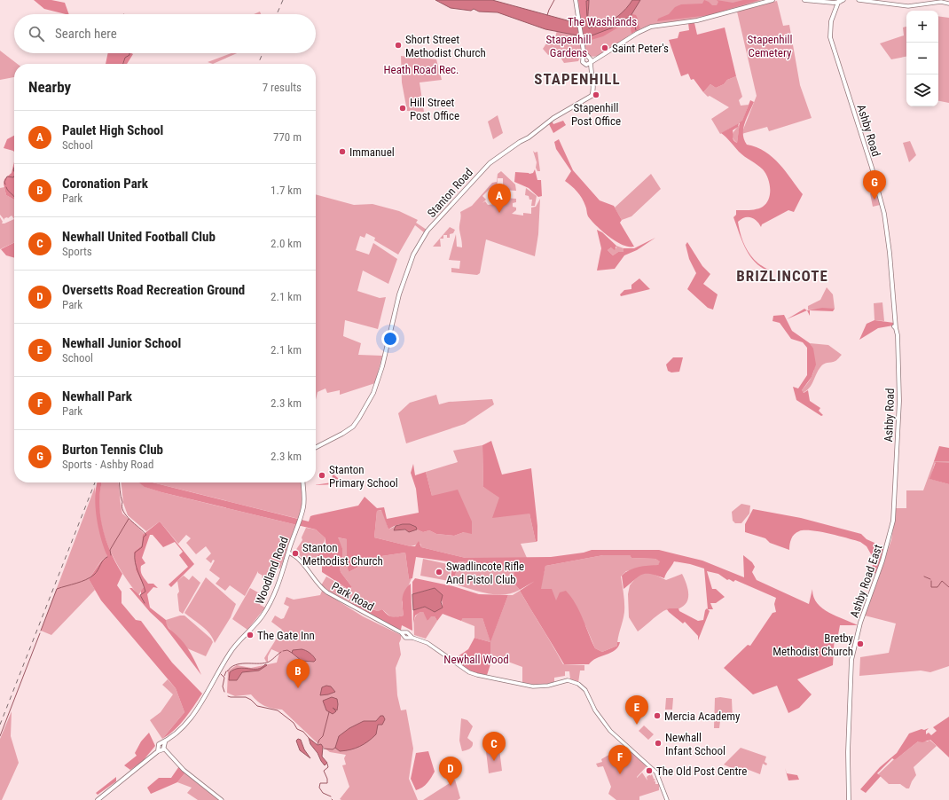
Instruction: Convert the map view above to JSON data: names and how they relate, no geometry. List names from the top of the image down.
{
  "streets": {
    "highway": [
      "Ashby Road",
      "Stanton Road",
      "Woodland Road",
      "Ashby Road East"
    ],
    "main road": ["Park Road"]
  },
  "crossings": [
    ["Ashby Road", "Ashby Road East"],
    ["Woodland Road", "Park Road"]
  ],
  "districts": ["STAPENHILL", "BRIZLINCOTE"],
  "parks": [
    "The Washlands",
    "Stapenhill Gardens",
    "Stapenhill Cemetery",
    "Heath Road Rec.",
    "Newhall Wood"
  ],
  "places": [
    "Short Street Methodist Church",
    "Saint Peter's",
    "Stapenhill Post Office",
    "Hill Street Post Office",
    "Immanuel",
    "Stanton Primary School",
    "Stanton Methodist Church",
    "Swadlincote Rifle And Pistol Club",
    "The Gate Inn",
    "Bretby Methodist Church",
    "Mercia Academy",
    "Newhall Infant School",
    "The Old Post Centre"
  ],
  "page": {
    "map_buttons": ["+", "−"],
    "search": "Search here",
    "heading": ["Nearby", "7 results"],
    "list": [
      {
        "mark": "A",
        "name": "Paulet High School",
        "note": "School",
        "value": "770 m"
      },
      {
        "mark": "B",
        "name": "Coronation Park",
        "note": "Park",
        "value": "1.7 km"
      },
      {
        "mark": "C",
        "name": "Newhall United Football Club",
        "note": "Sports",
        "value": "2.0 km"
      },
      {
        "mark": "D",
        "name": "Oversetts Road Recreation Ground",
        "note": "Park",
        "value": "2.1 km"
      },
      {
        "mark": "E",
        "name": "Newhall Junior School",
        "note": "School",
        "value": "2.1 km"
      },
      {
        "mark": "F",
        "name": "Newhall Park",
        "note": "Park",
        "value": "2.3 km"
      },
      {
        "mark": "G",
        "name": "Burton Tennis Club",
        "note": "Sports · Ashby Road",
        "value": "2.3 km"
      }
    ],
    "pins": [
      "G",
      "A",
      "B",
      "E",
      "C",
      "F",
      "D"
    ]
  }
}
